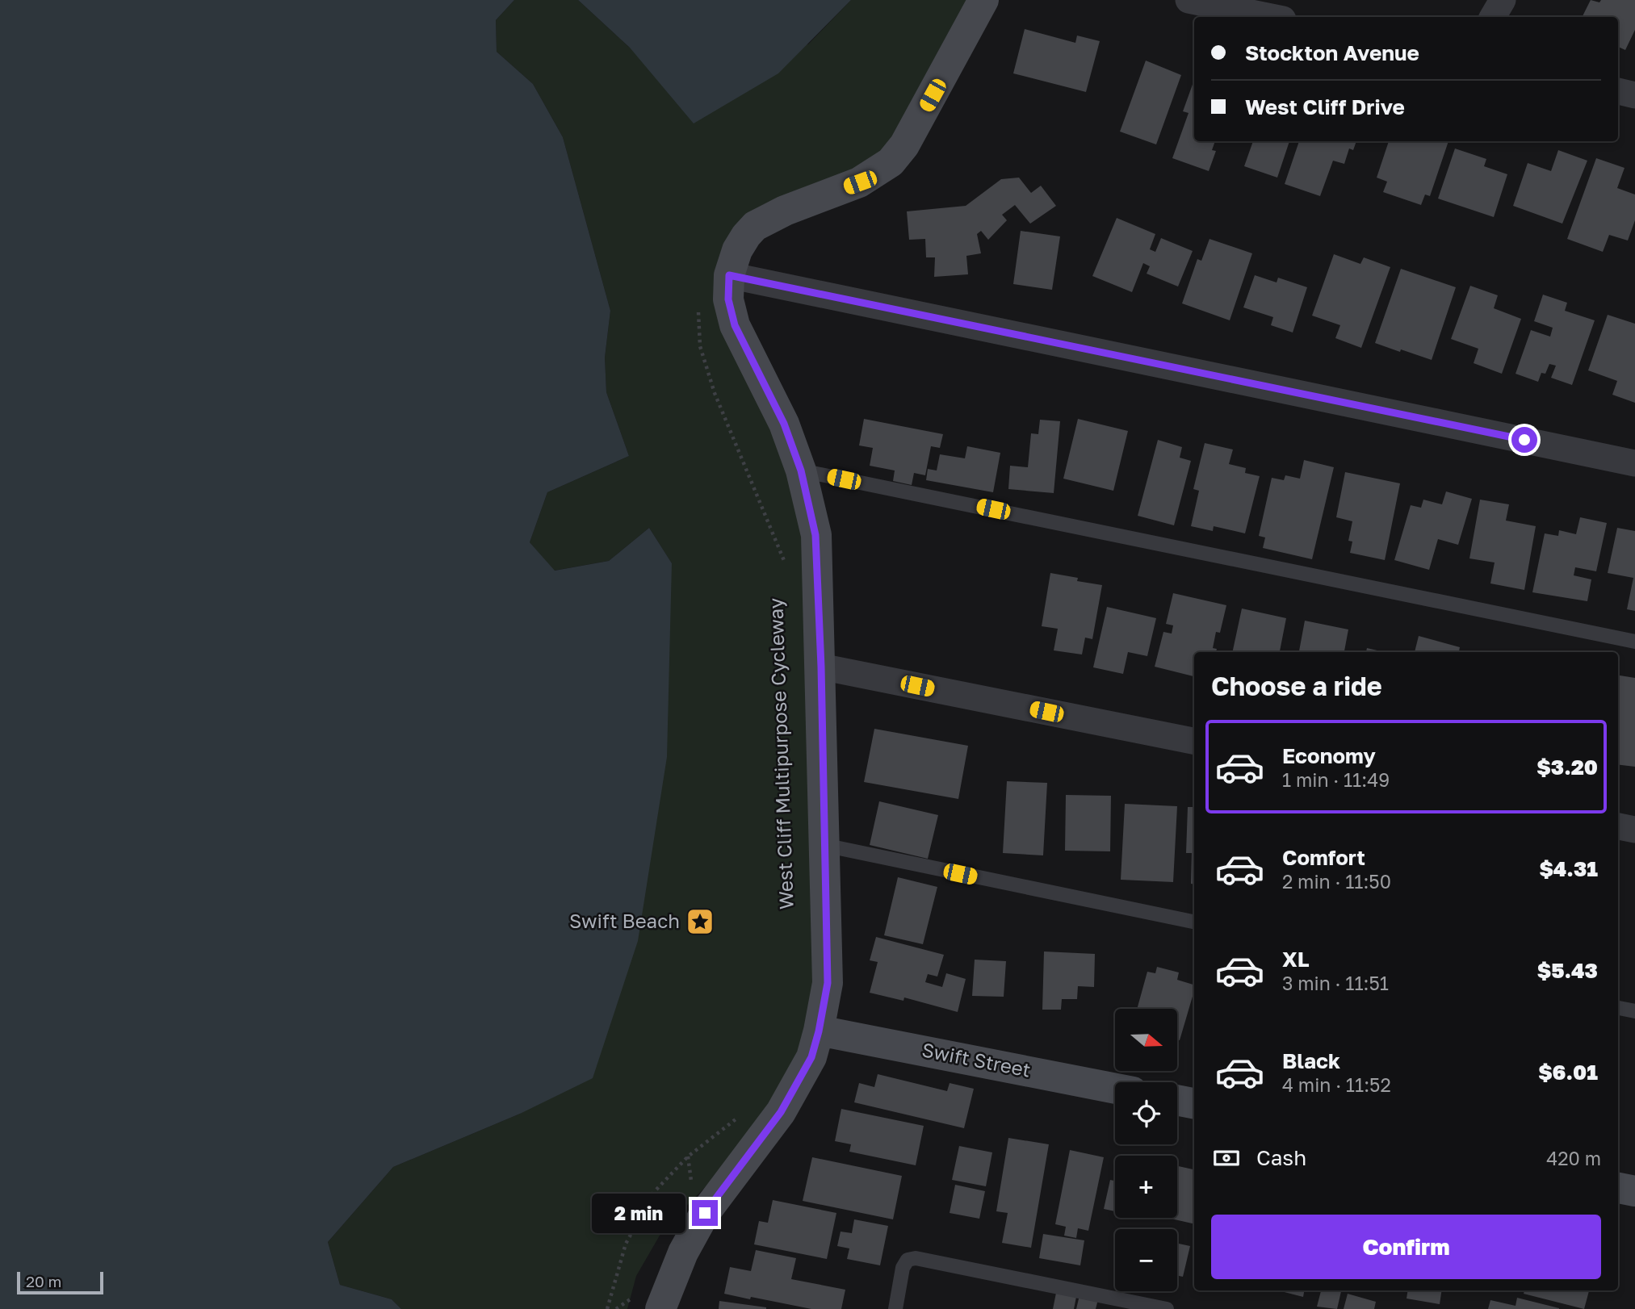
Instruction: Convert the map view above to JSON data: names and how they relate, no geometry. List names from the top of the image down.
{
  "streets": {
    "street": ["Swift Street"],
    "path": ["West Cliff Multipurpose Cycleway"]
  },
  "places": {
    "place": ["Swift Beach"]
  },
  "scale_bar": "20 m",
  "north": "right",
  "page": {
    "banner": ["Stockton Avenue", "West Cliff Drive"],
    "heading": "Choose a ride",
    "list": [
      {
        "name": "Economy",
        "note": "1 min · 11:49",
        "value": "$3.20"
      },
      {
        "name": "Comfort",
        "note": "2 min · 11:50",
        "value": "$4.31"
      },
      {
        "name": "XL",
        "note": "3 min · 11:51",
        "value": "$5.43"
      },
      {
        "name": "Black",
        "note": "4 min · 11:52",
        "value": "$6.01"
      }
    ],
    "map_buttons": ["+", "−"],
    "pay": ["Cash", "420 m"],
    "bubble": "2 min",
    "buttons": "Confirm",
    "scale": "20 m"
  }
}
